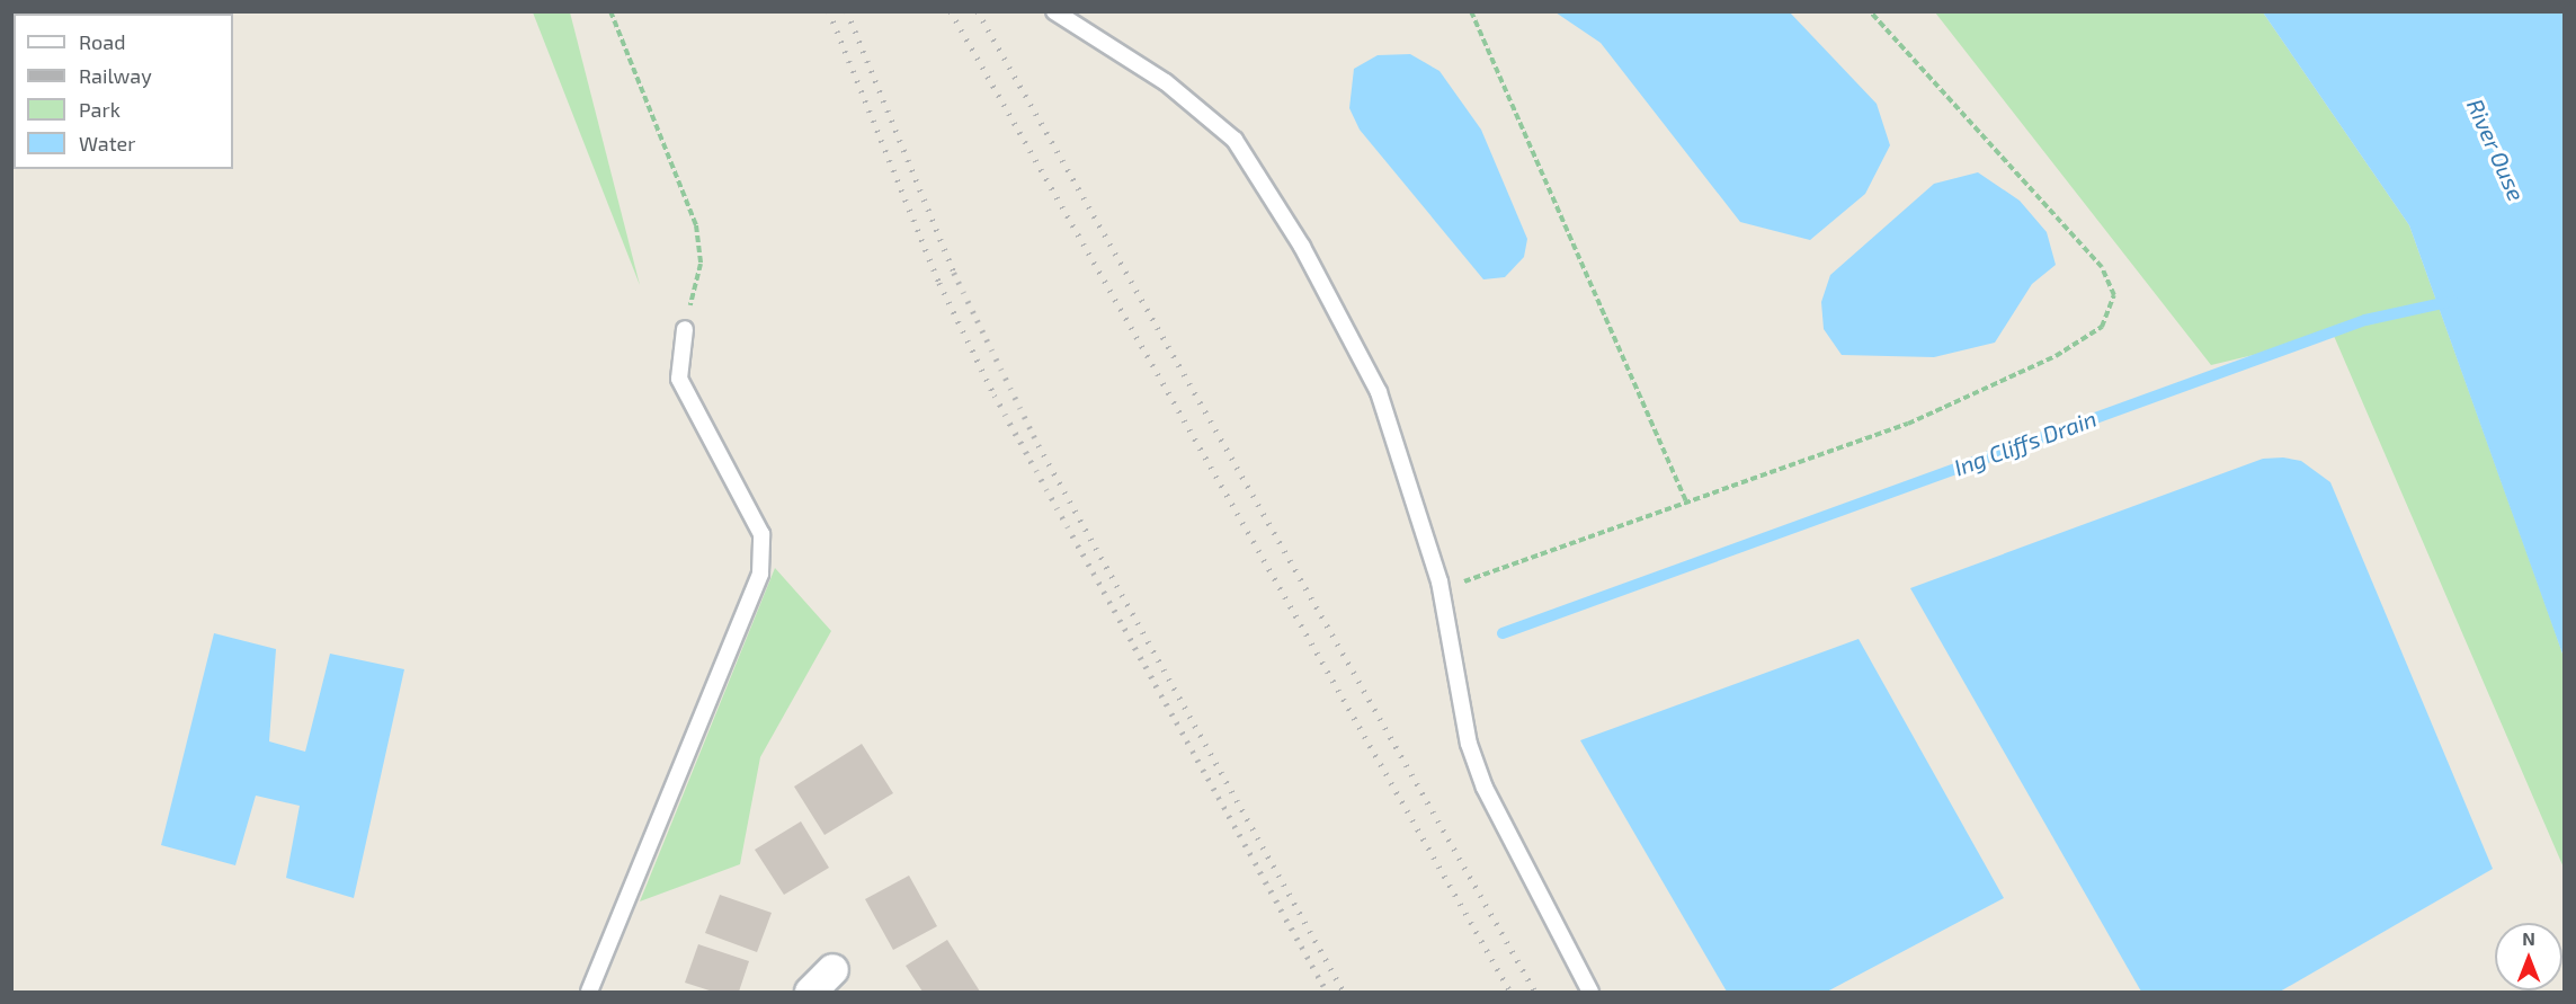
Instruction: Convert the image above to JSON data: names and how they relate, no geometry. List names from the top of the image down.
{
  "water": ["River Ouse", "Ing Cliffs Drain"],
  "legend": [
    "Road",
    "Railway",
    "Park",
    "Water"
  ],
  "north": "top"
}
